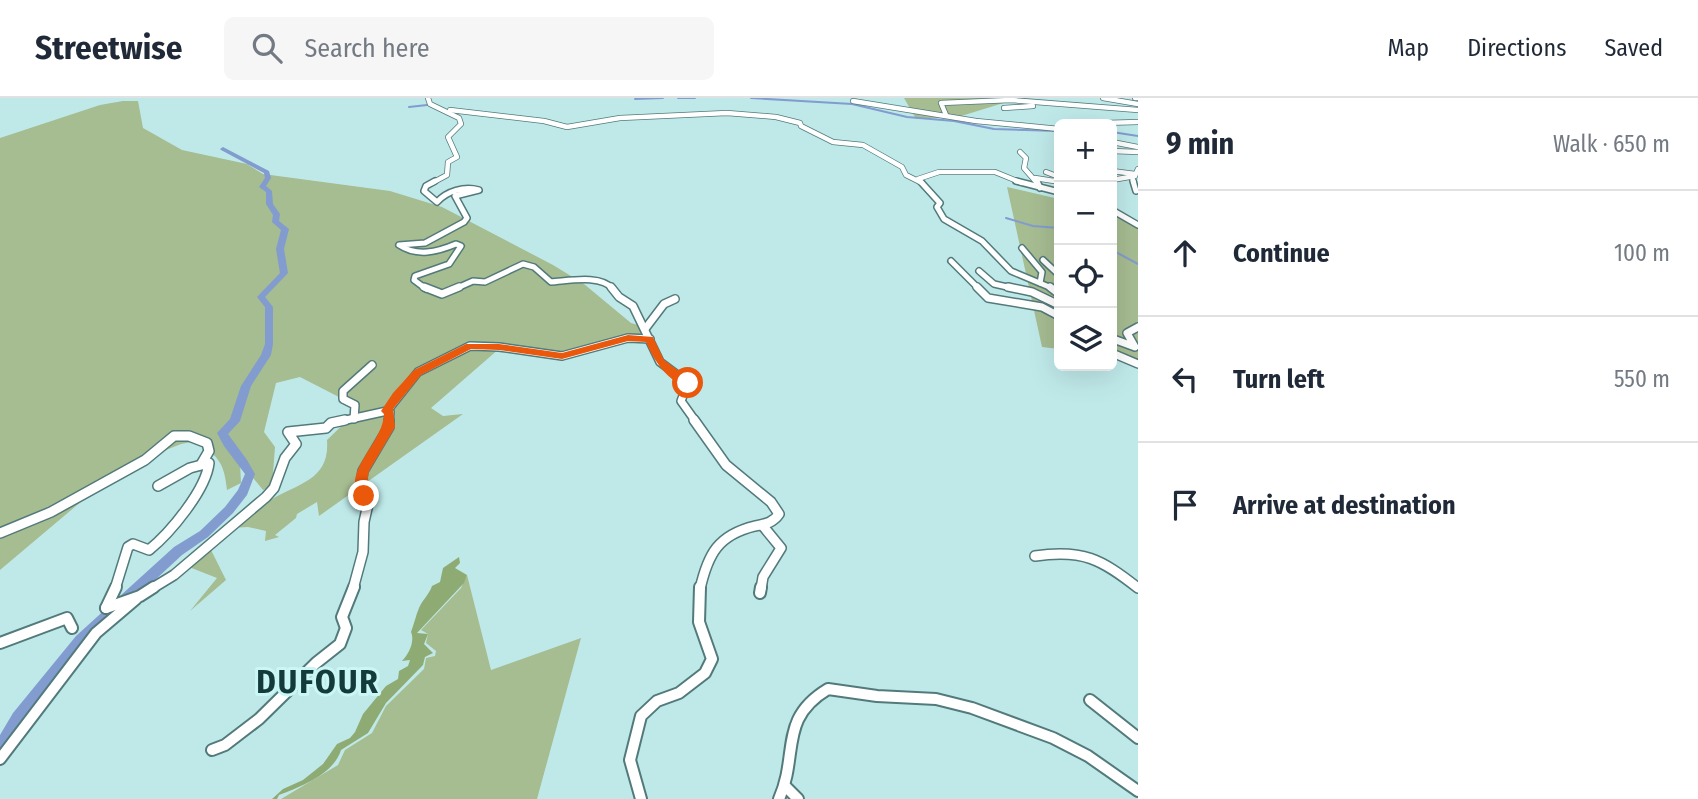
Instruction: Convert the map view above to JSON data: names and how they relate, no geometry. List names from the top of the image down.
{
  "districts": ["DUFOUR"],
  "page": {
    "header": "Streetwise",
    "search": "Search here",
    "nav": ["Map", "Directions", "Saved"],
    "heading": ["9 min", "Walk · 650 m"],
    "map_buttons": ["+", "−"],
    "list": [
      ["Continue", "100 m"],
      ["Turn left", "550 m"],
      "Arrive at destination"
    ]
  }
}
